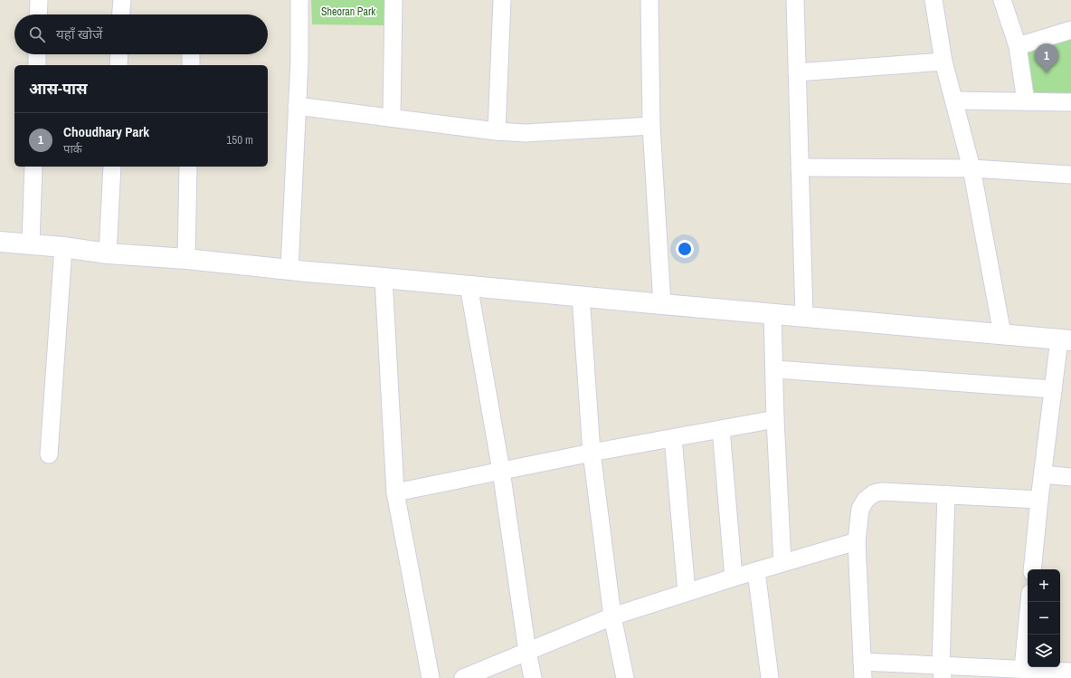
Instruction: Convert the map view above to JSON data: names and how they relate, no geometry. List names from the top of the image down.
{
  "parks": ["Sheoran Park"],
  "page": {
    "search": "यहाँ खोजें",
    "pins": "1",
    "heading": "आस-पास",
    "list": [
      {
        "mark": "1",
        "name": "Choudhary Park",
        "note": "पार्क",
        "value": "150 m"
      }
    ],
    "map_buttons": ["+", "−"]
  }
}
